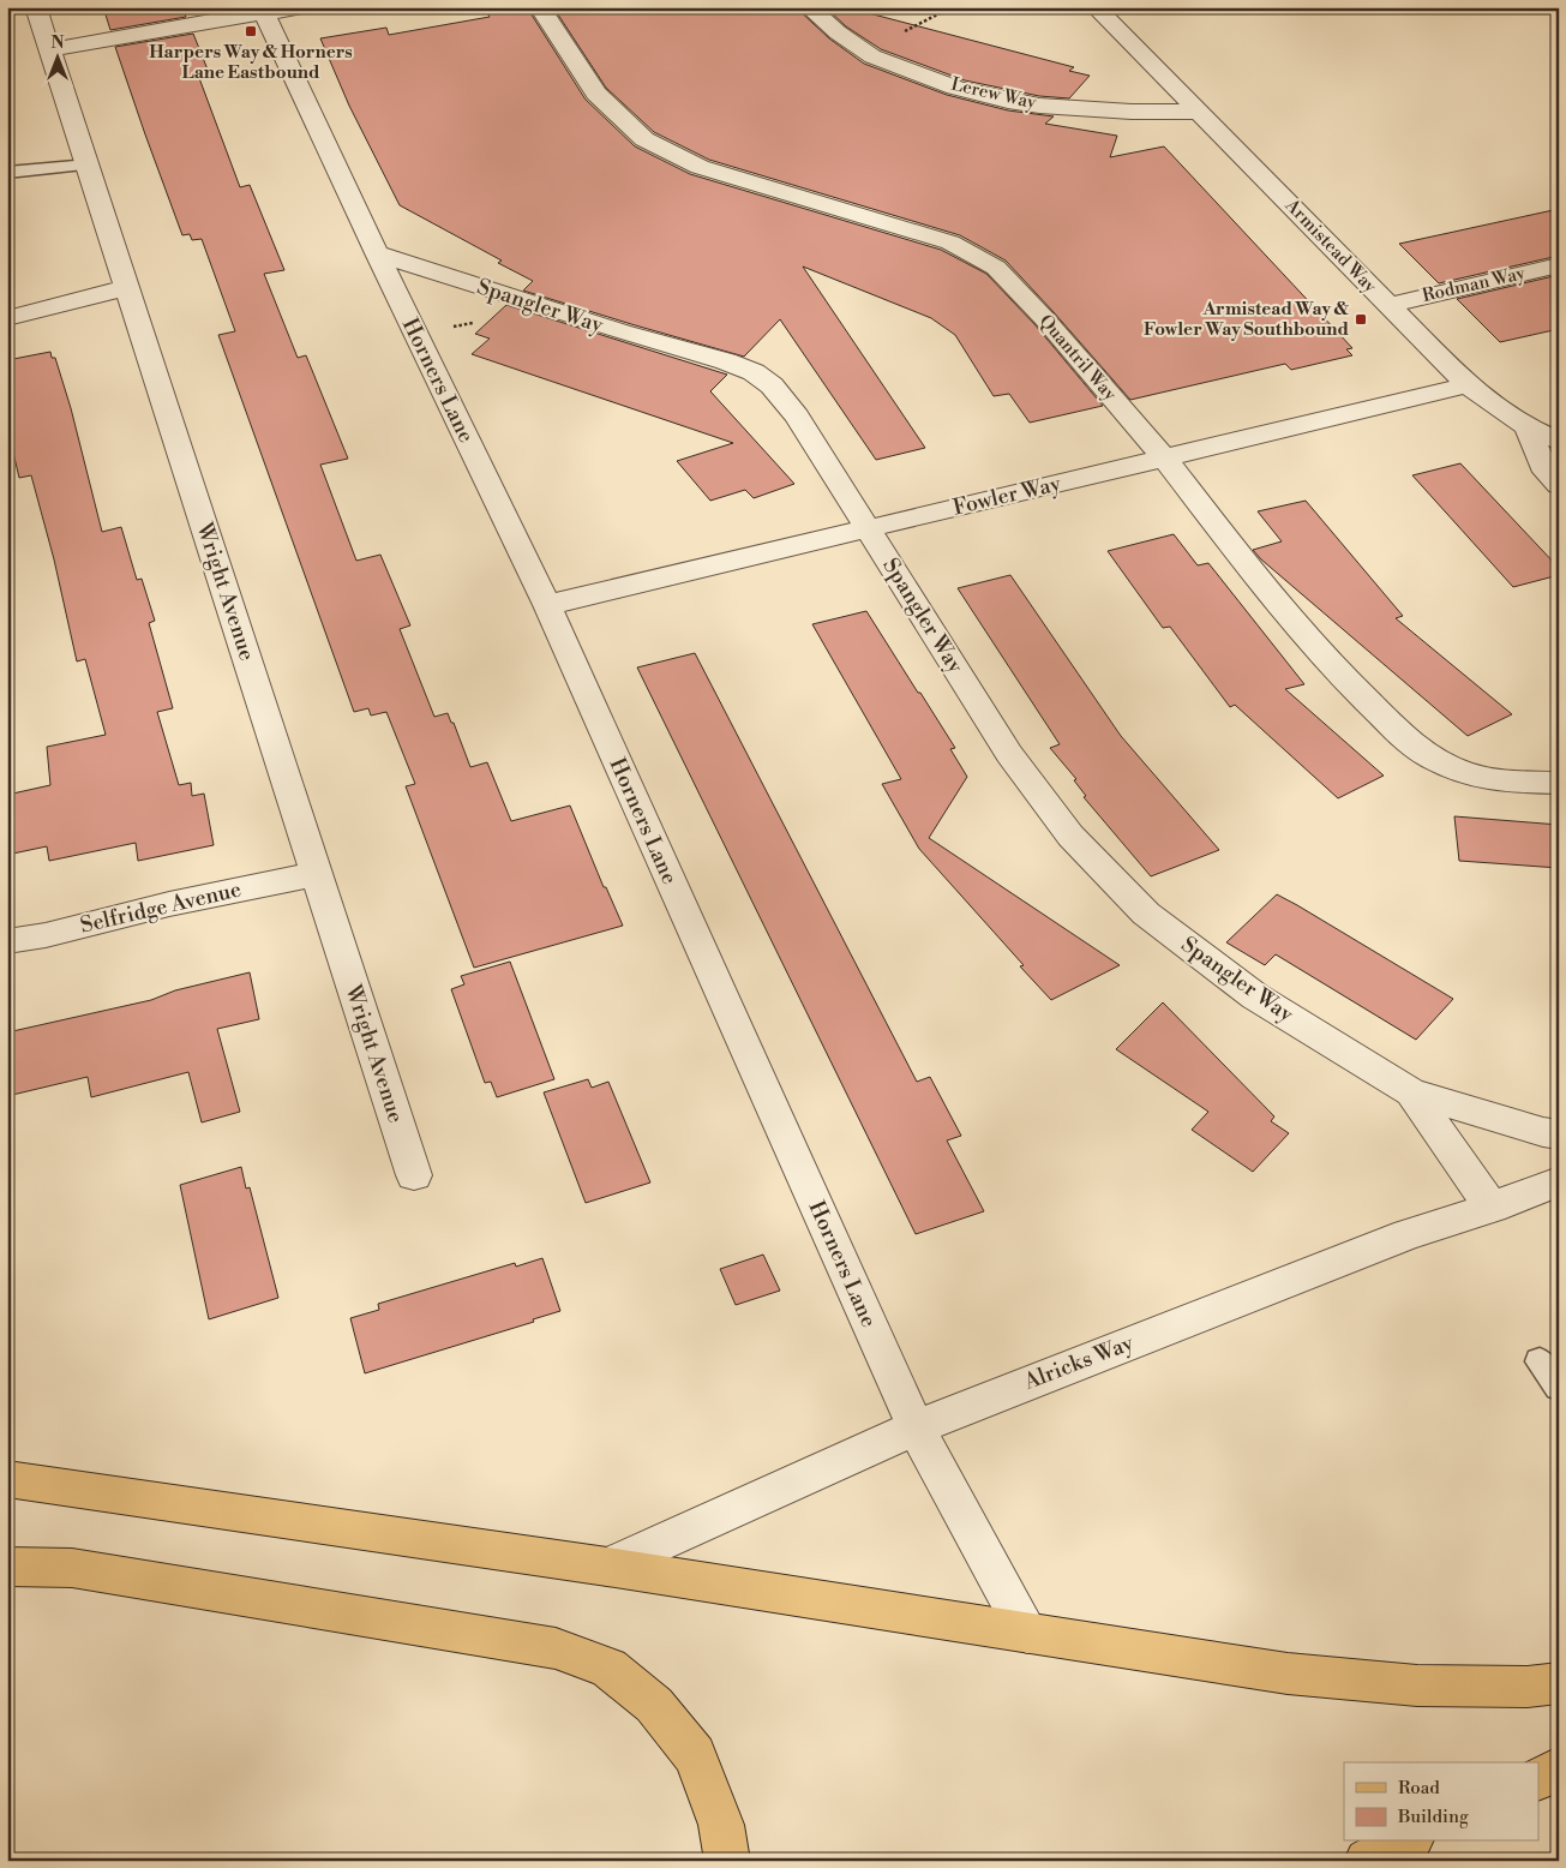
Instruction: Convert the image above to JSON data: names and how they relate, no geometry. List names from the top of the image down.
{
  "streets": {
    "street": [
      "Lerew Way",
      "Armistead Way",
      "Rodman Way",
      "Spangler Way",
      "Quantril Way",
      "Horners Lane",
      "Fowler Way",
      "Wright Avenue",
      "Selfridge Avenue",
      "Alricks Way"
    ]
  },
  "crossings": [
    ["Lerew Way", "Armistead Way"],
    ["Armistead Way", "Rodman Way"],
    ["Armistead Way", "Fowler Way"],
    ["Spangler Way", "Horners Lane"],
    ["Spangler Way", "Fowler Way"],
    ["Spangler Way", "Alricks Way"],
    ["Quantril Way", "Fowler Way"],
    ["Horners Lane", "Fowler Way"],
    ["Horners Lane", "Alricks Way"],
    ["Wright Avenue", "Selfridge Avenue"]
  ],
  "places": {
    "transit": ["Harpers Way & Horners Lane Eastbound", "Armistead Way & Fowler Way Southbound"]
  },
  "legend": ["Road", "Building"],
  "north": "top"
}
